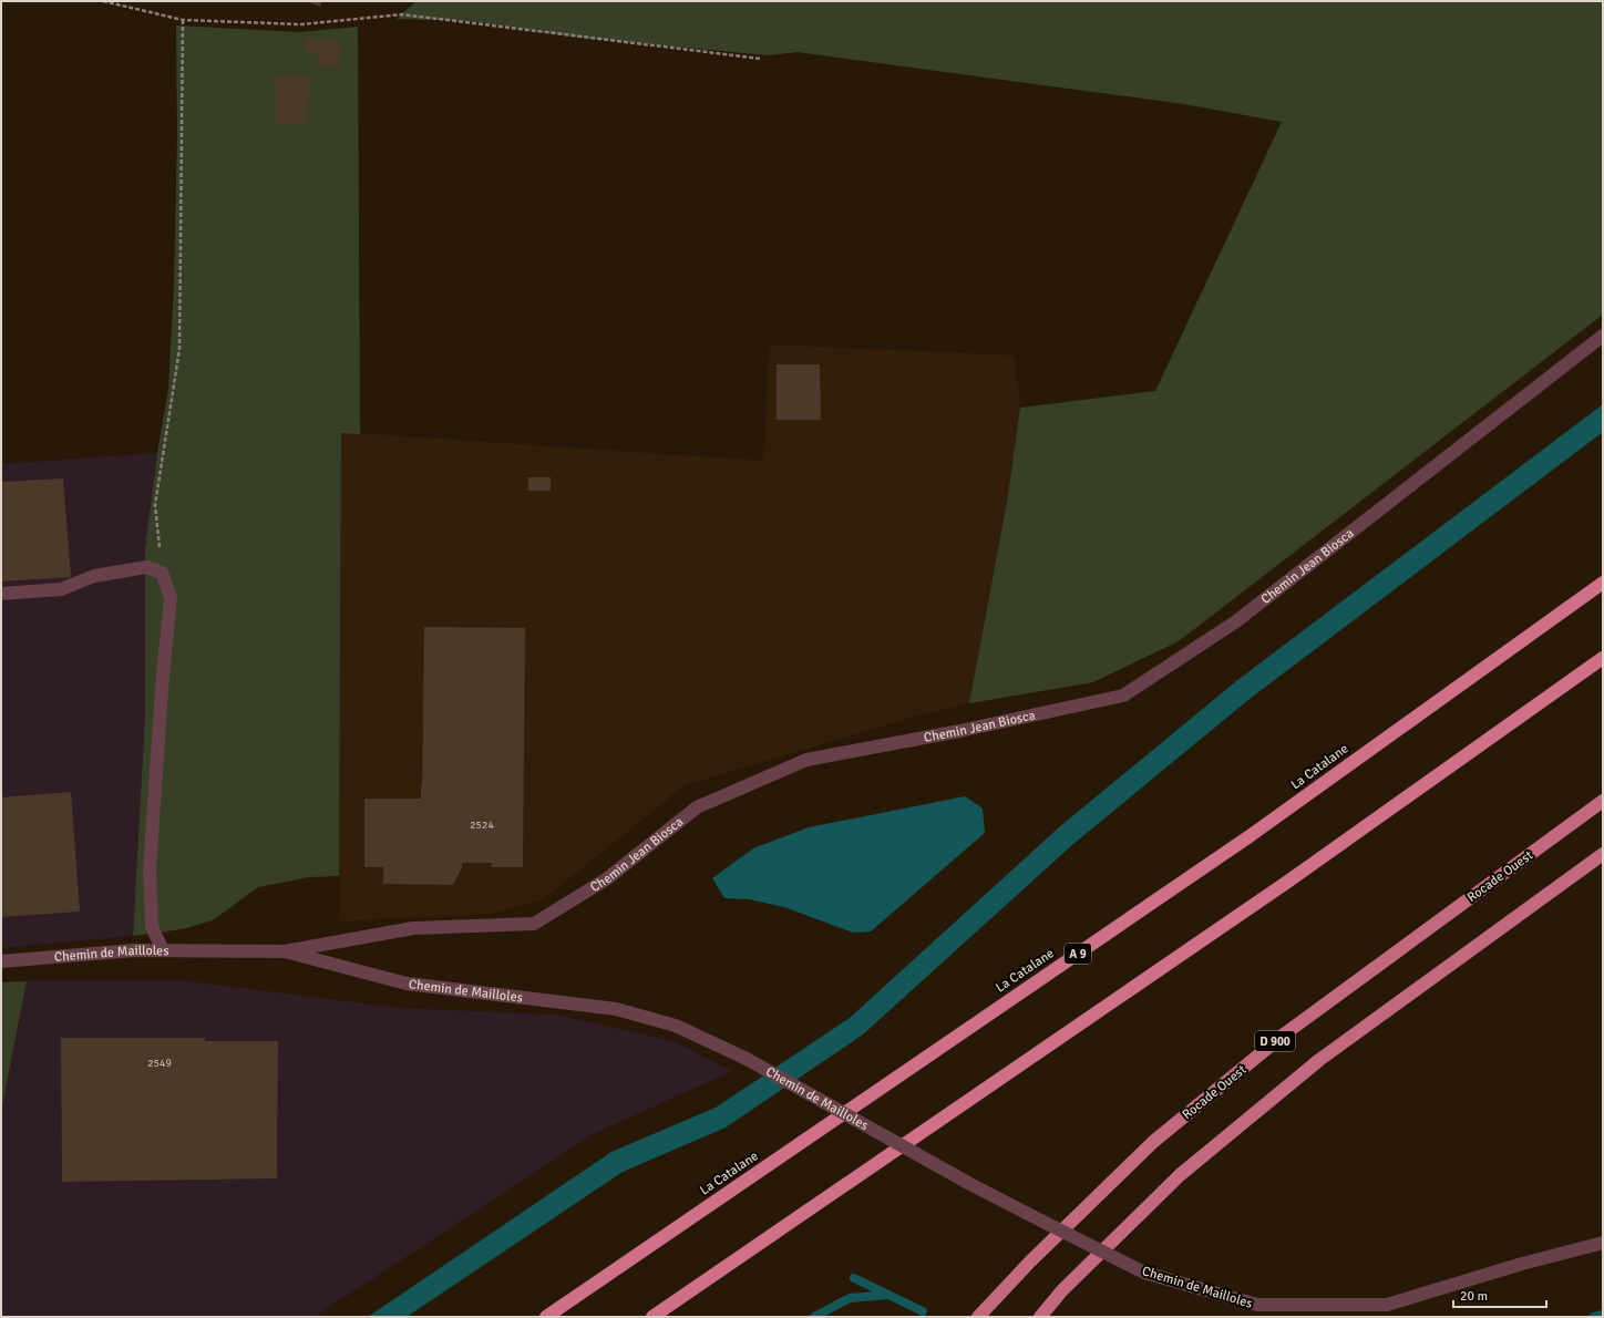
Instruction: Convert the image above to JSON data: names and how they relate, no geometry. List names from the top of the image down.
{
  "streets": {
    "highway": [
      "La Catalane",
      "Rocade Ouest",
      "A 9",
      "D 900"
    ],
    "street": ["Chemin Jean Biosca", "Chemin de Mailloles"]
  },
  "crossings": [
    ["Chemin Jean Biosca", "Chemin de Mailloles"]
  ],
  "house_numbers": ["2524", "2549"],
  "scale_bar": "20 m"
}
